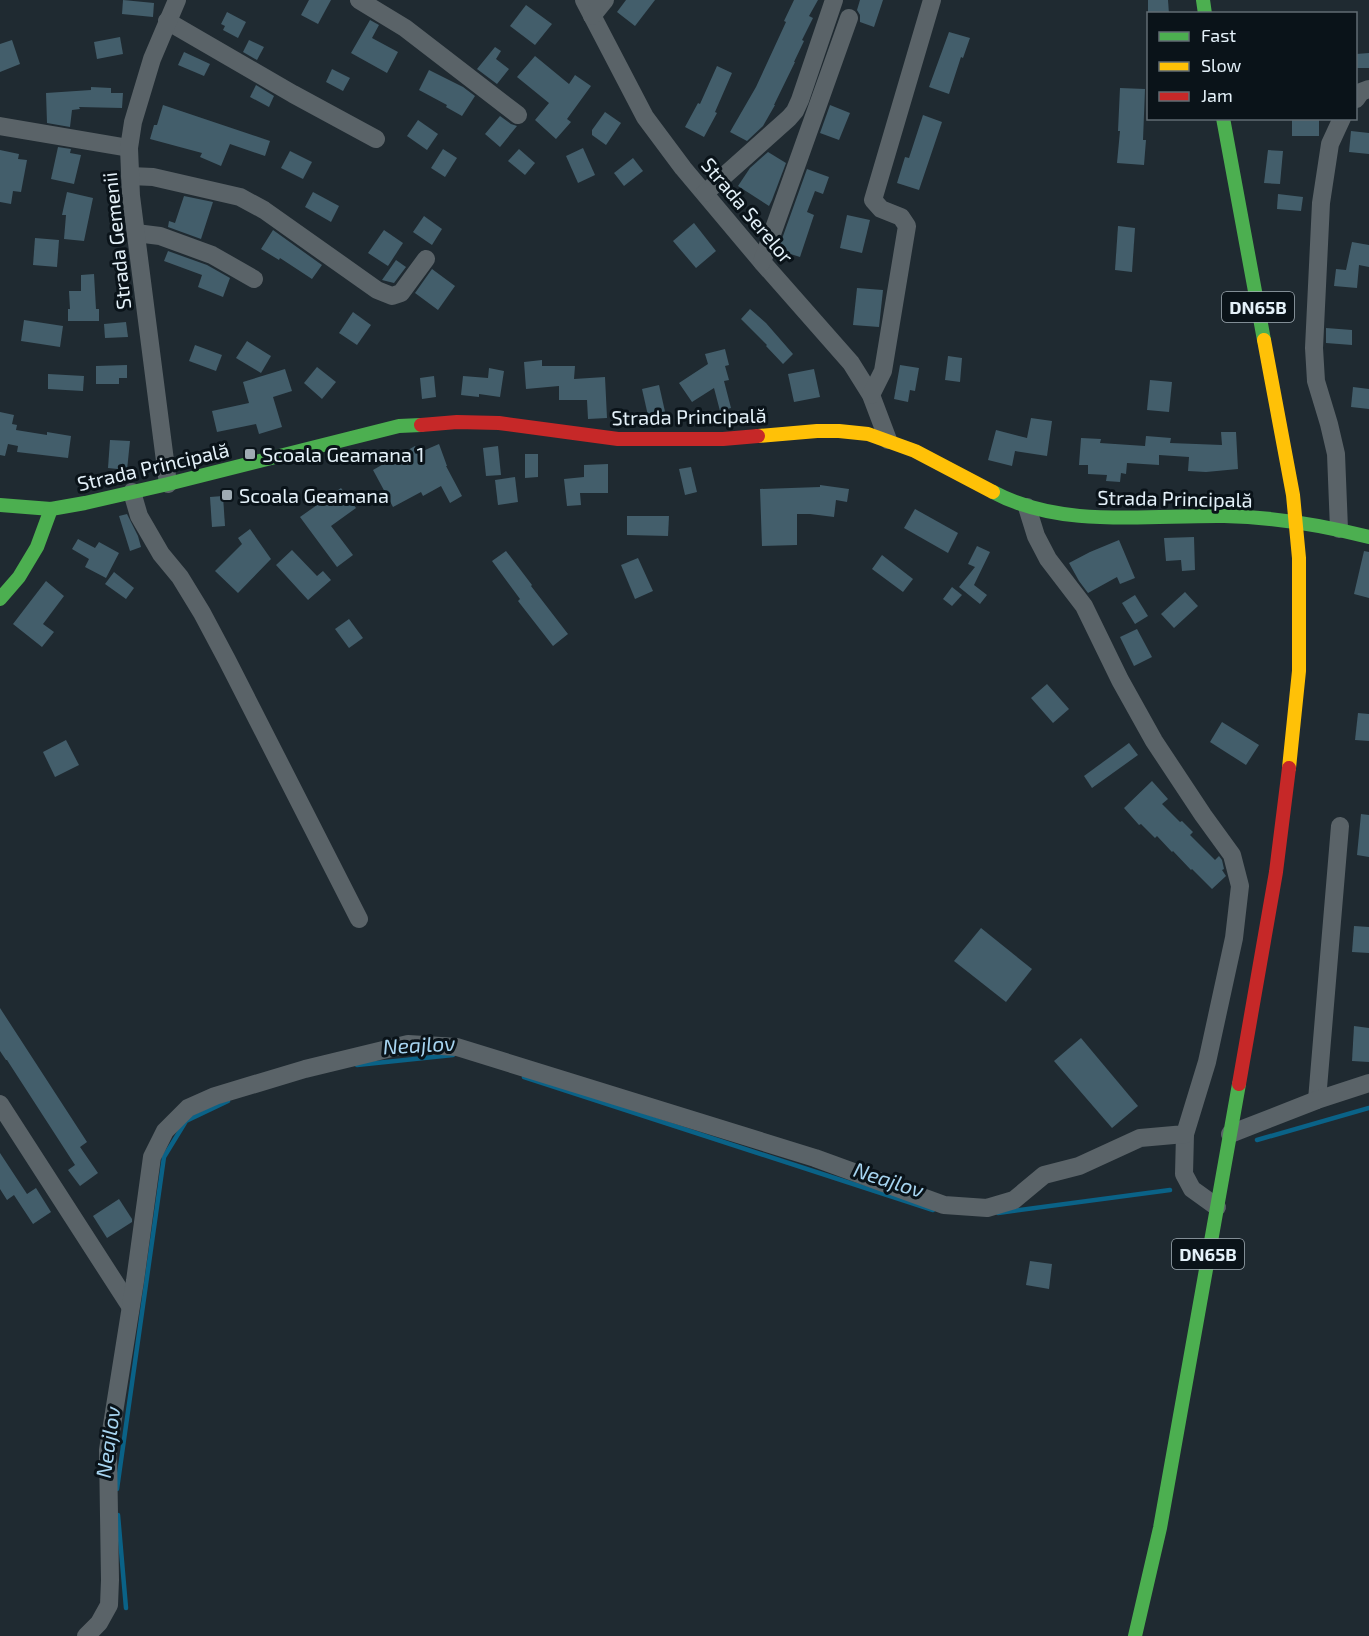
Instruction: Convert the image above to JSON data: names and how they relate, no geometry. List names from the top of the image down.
{
  "streets": {
    "main road": ["DN65B", "Strada Principală"],
    "street": ["Strada Serelor", "Strada Gemenii"]
  },
  "crossings": [
    ["Strada Serelor", "Strada Principală"],
    ["Strada Gemenii", "Strada Principală"]
  ],
  "water": ["Neajlov"],
  "places": {
    "transit": ["Scoala Geamana 1", "Scoala Geamana"]
  },
  "legend": ["Fast", "Slow", "Jam"]
}
